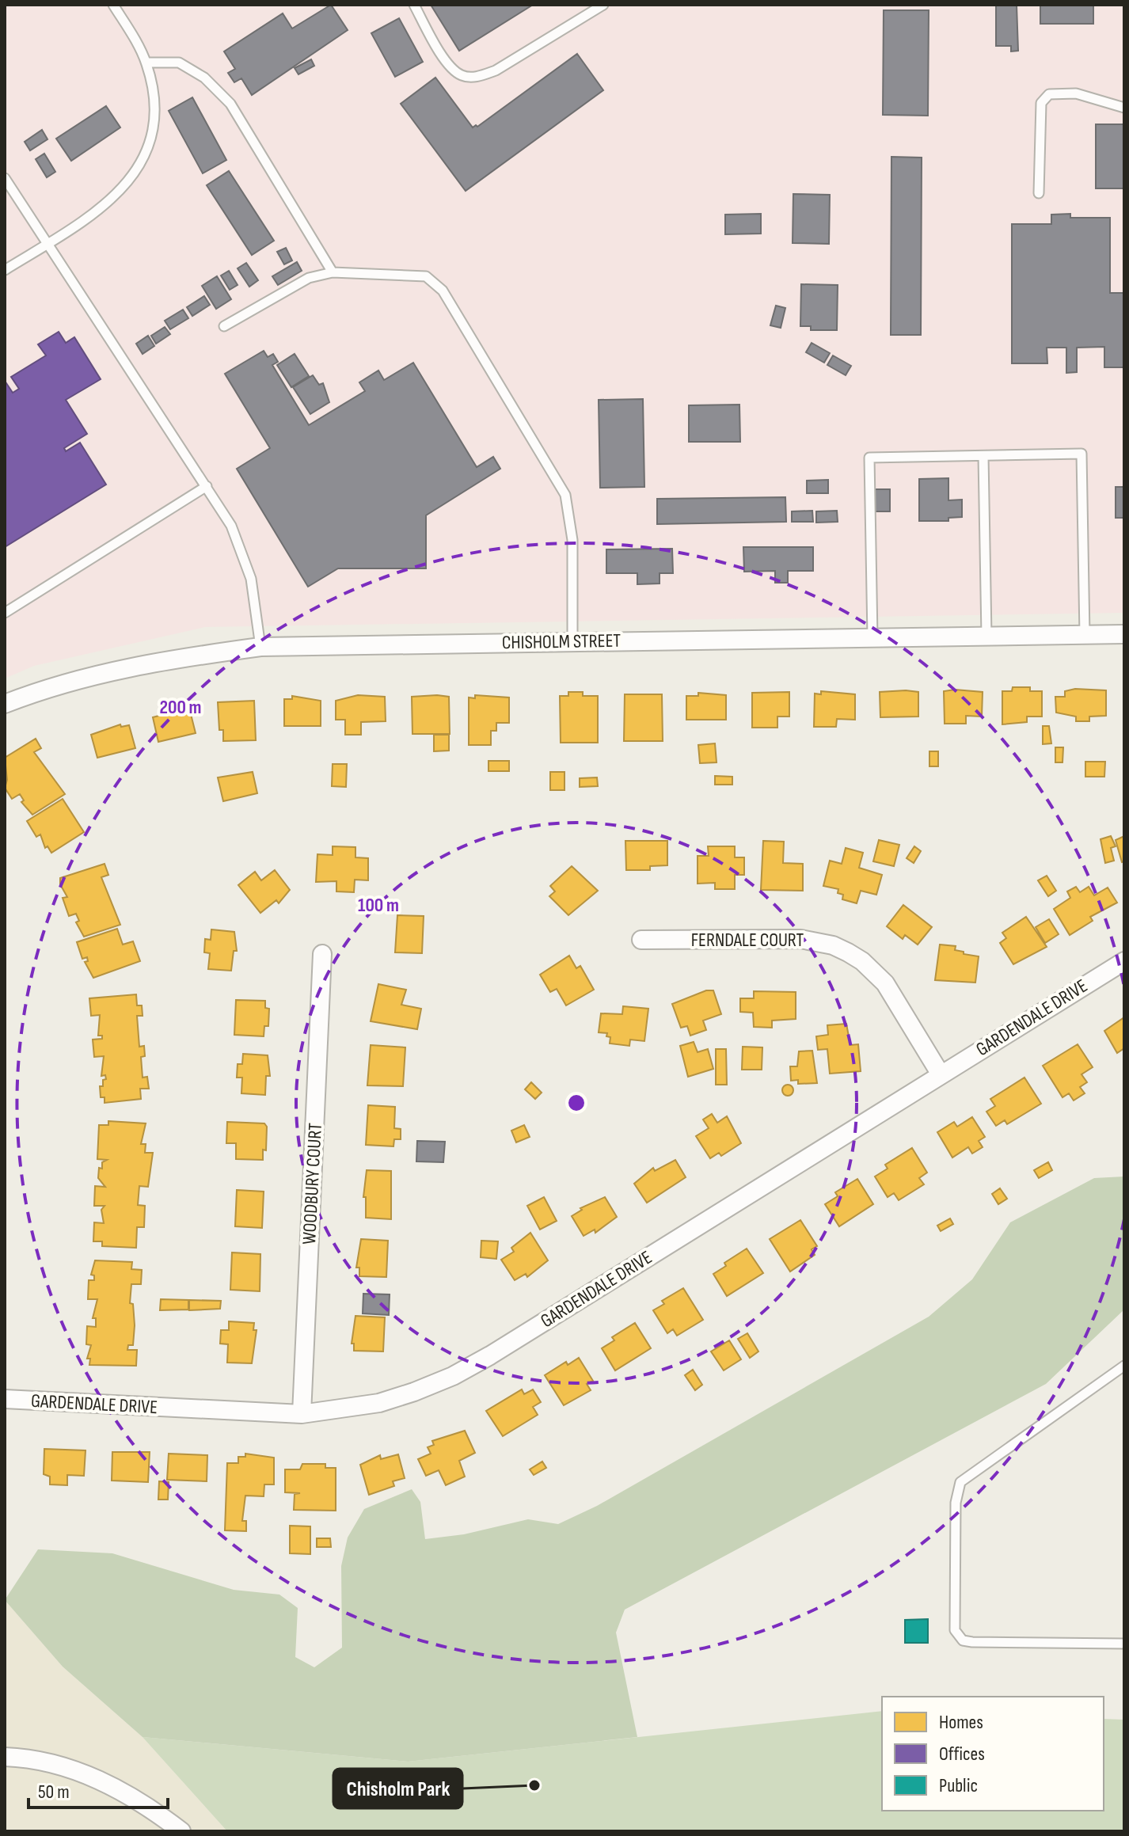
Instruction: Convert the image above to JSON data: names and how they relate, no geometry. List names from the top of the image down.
{
  "streets": {
    "street": [
      "CHISHOLM STREET",
      "FERNDALE COURT",
      "GARDENDALE DRIVE",
      "WOODBURY COURT"
    ]
  },
  "crossings": [
    ["FERNDALE COURT", "GARDENDALE DRIVE"],
    ["GARDENDALE DRIVE", "WOODBURY COURT"]
  ],
  "places": ["Chisholm Park"],
  "legend": ["Homes", "Offices", "Public"],
  "scale_bar": "50 m",
  "rings": ["200 m", "100 m"]
}
